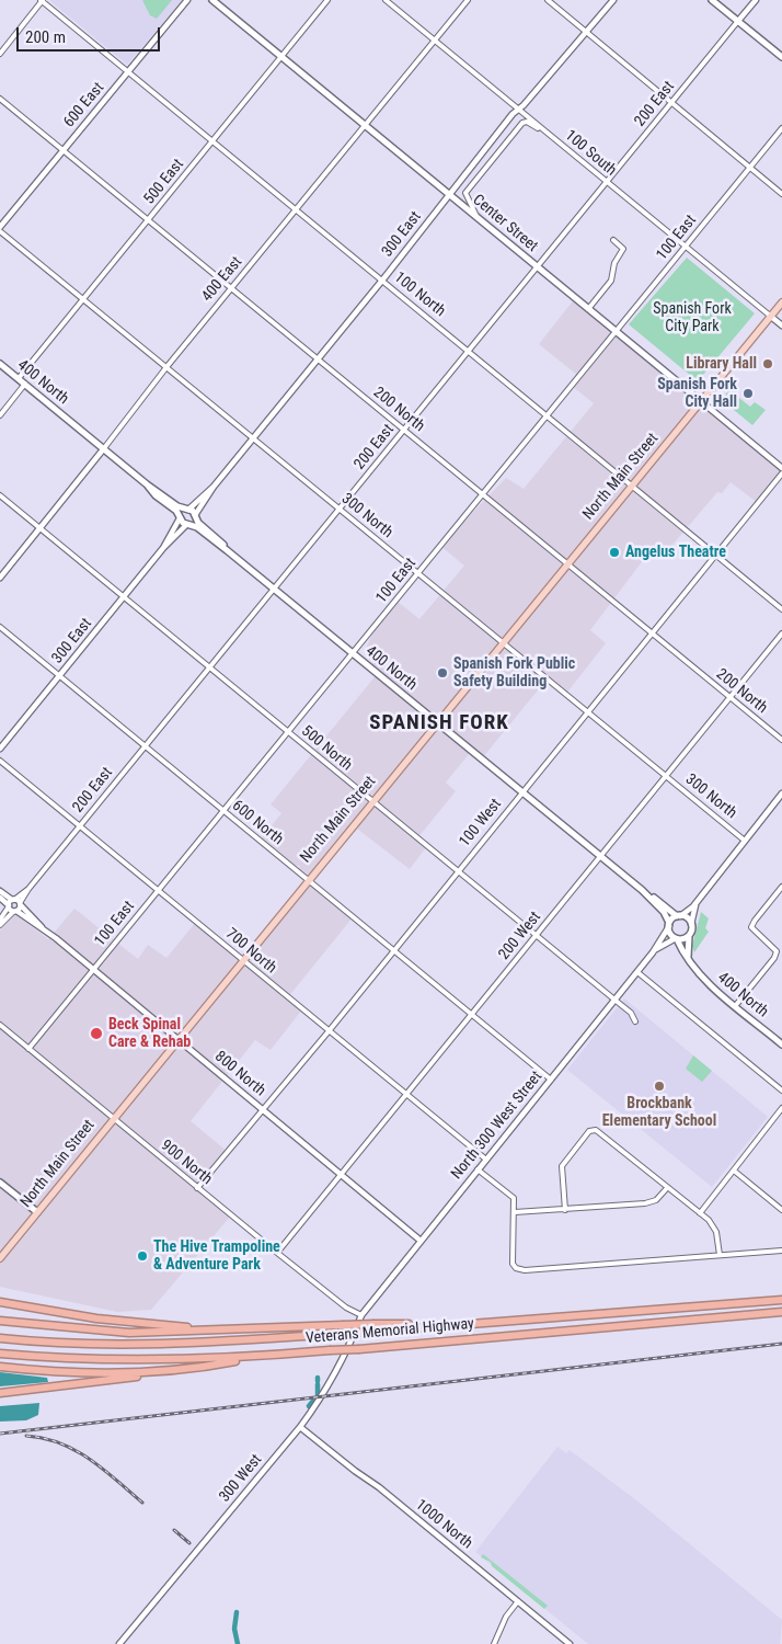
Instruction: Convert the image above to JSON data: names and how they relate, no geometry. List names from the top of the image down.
{
  "streets": {
    "highway": ["Veterans Memorial Highway"],
    "main road": ["Center Street", "400 North", "North Main Street"],
    "street": [
      "200 East",
      "600 East",
      "100 South",
      "500 East",
      "300 East",
      "100 East",
      "400 East",
      "100 North",
      "200 North",
      "300 North",
      "500 North",
      "600 North",
      "100 West",
      "200 West",
      "700 North",
      "800 North",
      "North 300 West Street",
      "900 North",
      "300 West",
      "1000 North"
    ]
  },
  "crossings": [
    ["200 East", "100 South"],
    ["200 East", "Center Street"],
    ["200 East", "100 North"],
    ["200 East", "400 North"],
    ["200 East", "200 North"],
    ["200 East", "300 North"],
    ["200 East", "500 North"],
    ["200 East", "600 North"],
    ["200 East", "700 North"],
    ["200 East", "800 North"],
    ["600 East", "100 North"],
    ["600 East", "200 North"],
    ["100 South", "300 East"],
    ["100 South", "100 East"],
    ["100 South", "400 East"],
    ["100 South", "North Main Street"],
    ["500 East", "Center Street"],
    ["500 East", "100 North"],
    ["500 East", "400 North"],
    ["500 East", "200 North"],
    ["500 East", "300 North"],
    ["Center Street", "300 East"],
    ["Center Street", "100 East"],
    ["Center Street", "400 East"],
    ["Center Street", "North Main Street"],
    ["300 East", "100 North"],
    ["300 East", "400 North"],
    ["300 East", "200 North"],
    ["300 East", "300 North"],
    ["300 East", "500 North"],
    ["300 East", "600 North"],
    ["100 East", "100 North"],
    ["100 East", "400 North"],
    ["100 East", "200 North"],
    ["100 East", "300 North"],
    ["100 East", "500 North"],
    ["100 East", "600 North"],
    ["100 East", "700 North"],
    ["100 East", "800 North"],
    ["100 East", "900 North"],
    ["400 East", "100 North"],
    ["400 East", "400 North"],
    ["400 East", "200 North"],
    ["400 East", "300 North"],
    ["400 East", "500 North"],
    ["100 North", "North Main Street"],
    ["100 North", "100 West"],
    ["400 North", "North Main Street"],
    ["400 North", "100 West"],
    ["400 North", "200 West"],
    ["200 North", "North Main Street"],
    ["200 North", "100 West"],
    ["200 North", "200 West"],
    ["North Main Street", "300 North"],
    ["North Main Street", "500 North"],
    ["North Main Street", "600 North"],
    ["North Main Street", "700 North"],
    ["North Main Street", "800 North"],
    ["North Main Street", "900 North"],
    ["300 North", "100 West"],
    ["300 North", "200 West"],
    ["500 North", "100 West"],
    ["500 North", "200 West"],
    ["500 North", "North 300 West Street"],
    ["600 North", "100 West"],
    ["600 North", "200 West"],
    ["600 North", "North 300 West Street"],
    ["100 West", "700 North"],
    ["100 West", "800 North"],
    ["100 West", "900 North"],
    ["200 West", "700 North"],
    ["200 West", "800 North"],
    ["200 West", "900 North"],
    ["700 North", "North 300 West Street"],
    ["800 North", "North 300 West Street"],
    ["North 300 West Street", "900 North"],
    ["North 300 West Street", "300 West"],
    ["900 North", "300 West"],
    ["300 West", "1000 North"]
  ],
  "districts": ["SPANISH FORK"],
  "parks": ["Spanish Fork City Park"],
  "places": [
    "Library Hall",
    "Spanish Fork City Hall",
    "Angelus Theatre",
    "Spanish Fork Public Safety Building",
    "Beck Spinal Care & Rehab",
    "Brockbank Elementary School",
    "The Hive Trampoline & Adventure Park"
  ],
  "scale_bar": "200 m"
}
